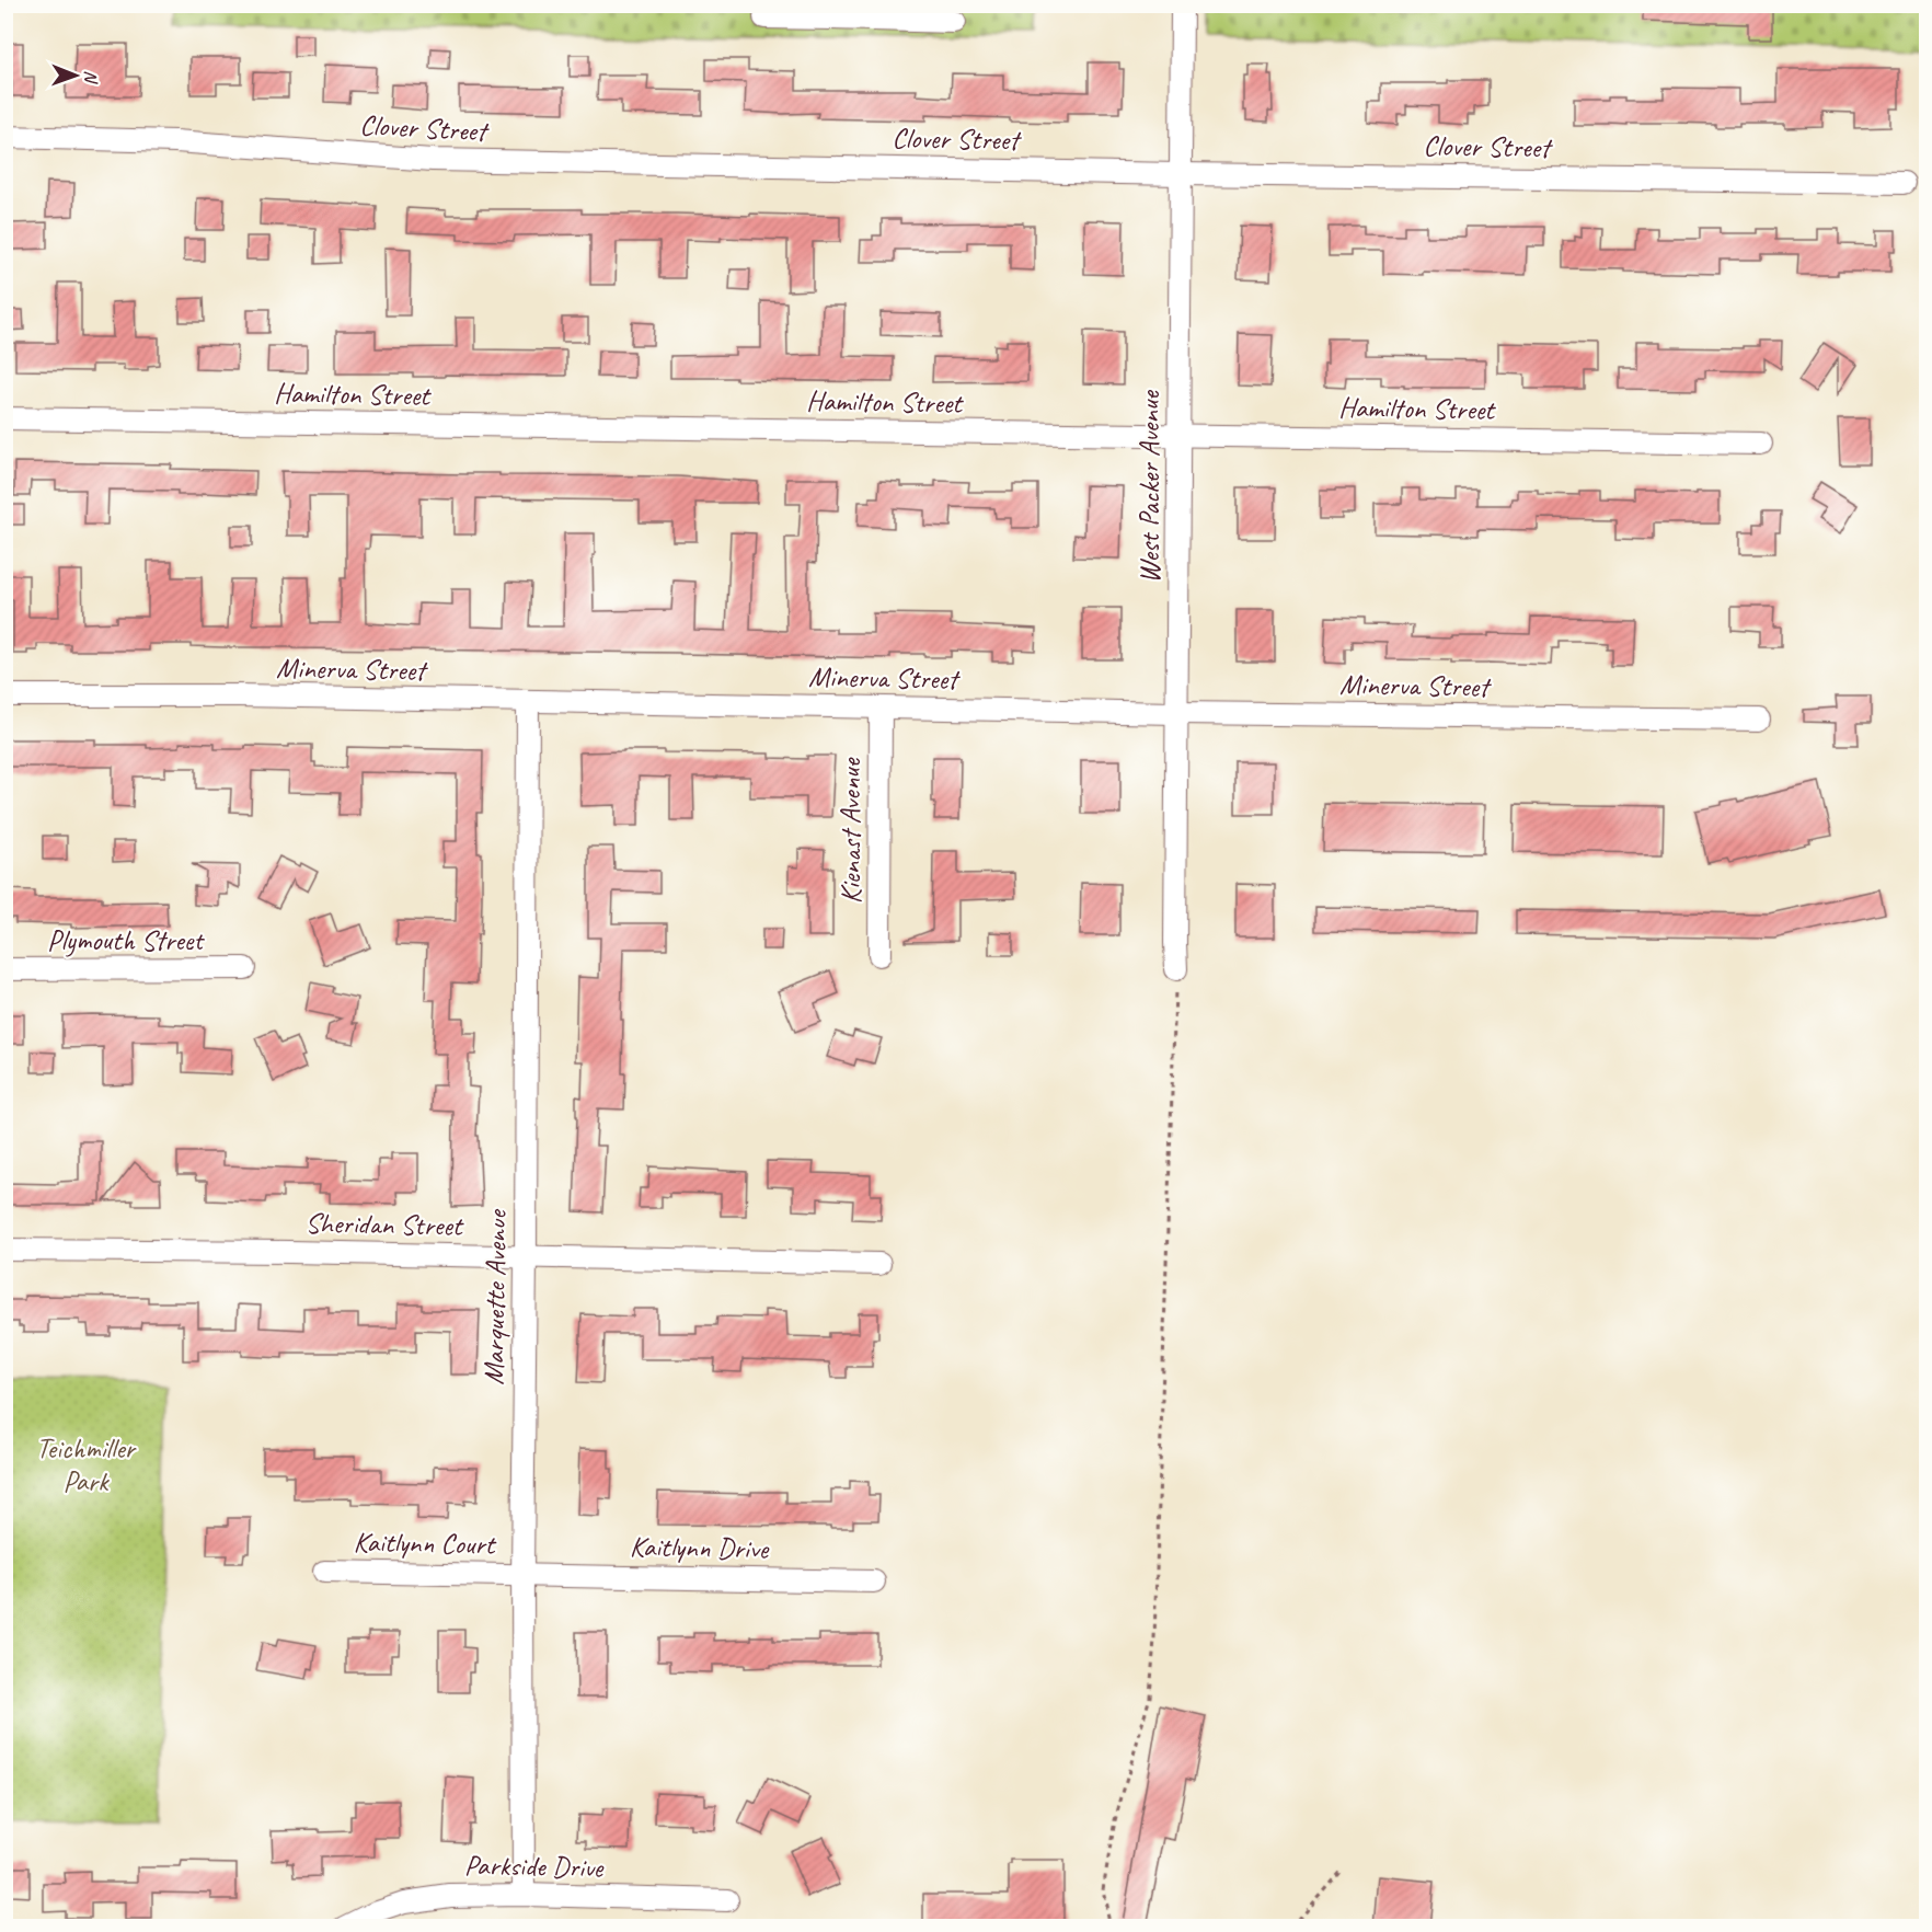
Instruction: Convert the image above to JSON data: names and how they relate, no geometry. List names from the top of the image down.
{
  "streets": {
    "street": [
      "Clover Street",
      "Hamilton Street",
      "West Packer Avenue",
      "Minerva Street",
      "Kienast Avenue",
      "Plymouth Street",
      "Sheridan Street",
      "Marquette Avenue",
      "Kaitlynn Court",
      "Kaitlynn Drive",
      "Parkside Drive"
    ]
  },
  "crossings": [
    ["Clover Street", "West Packer Avenue"],
    ["Hamilton Street", "West Packer Avenue"],
    ["West Packer Avenue", "Minerva Street"],
    ["Minerva Street", "Kienast Avenue"],
    ["Minerva Street", "Marquette Avenue"],
    ["Sheridan Street", "Marquette Avenue"],
    ["Marquette Avenue", "Kaitlynn Court"],
    ["Marquette Avenue", "Kaitlynn Drive"],
    ["Marquette Avenue", "Parkside Drive"],
    ["Kaitlynn Court", "Kaitlynn Drive"]
  ],
  "parks": ["Teichmiller Park"],
  "north": "right"
}
